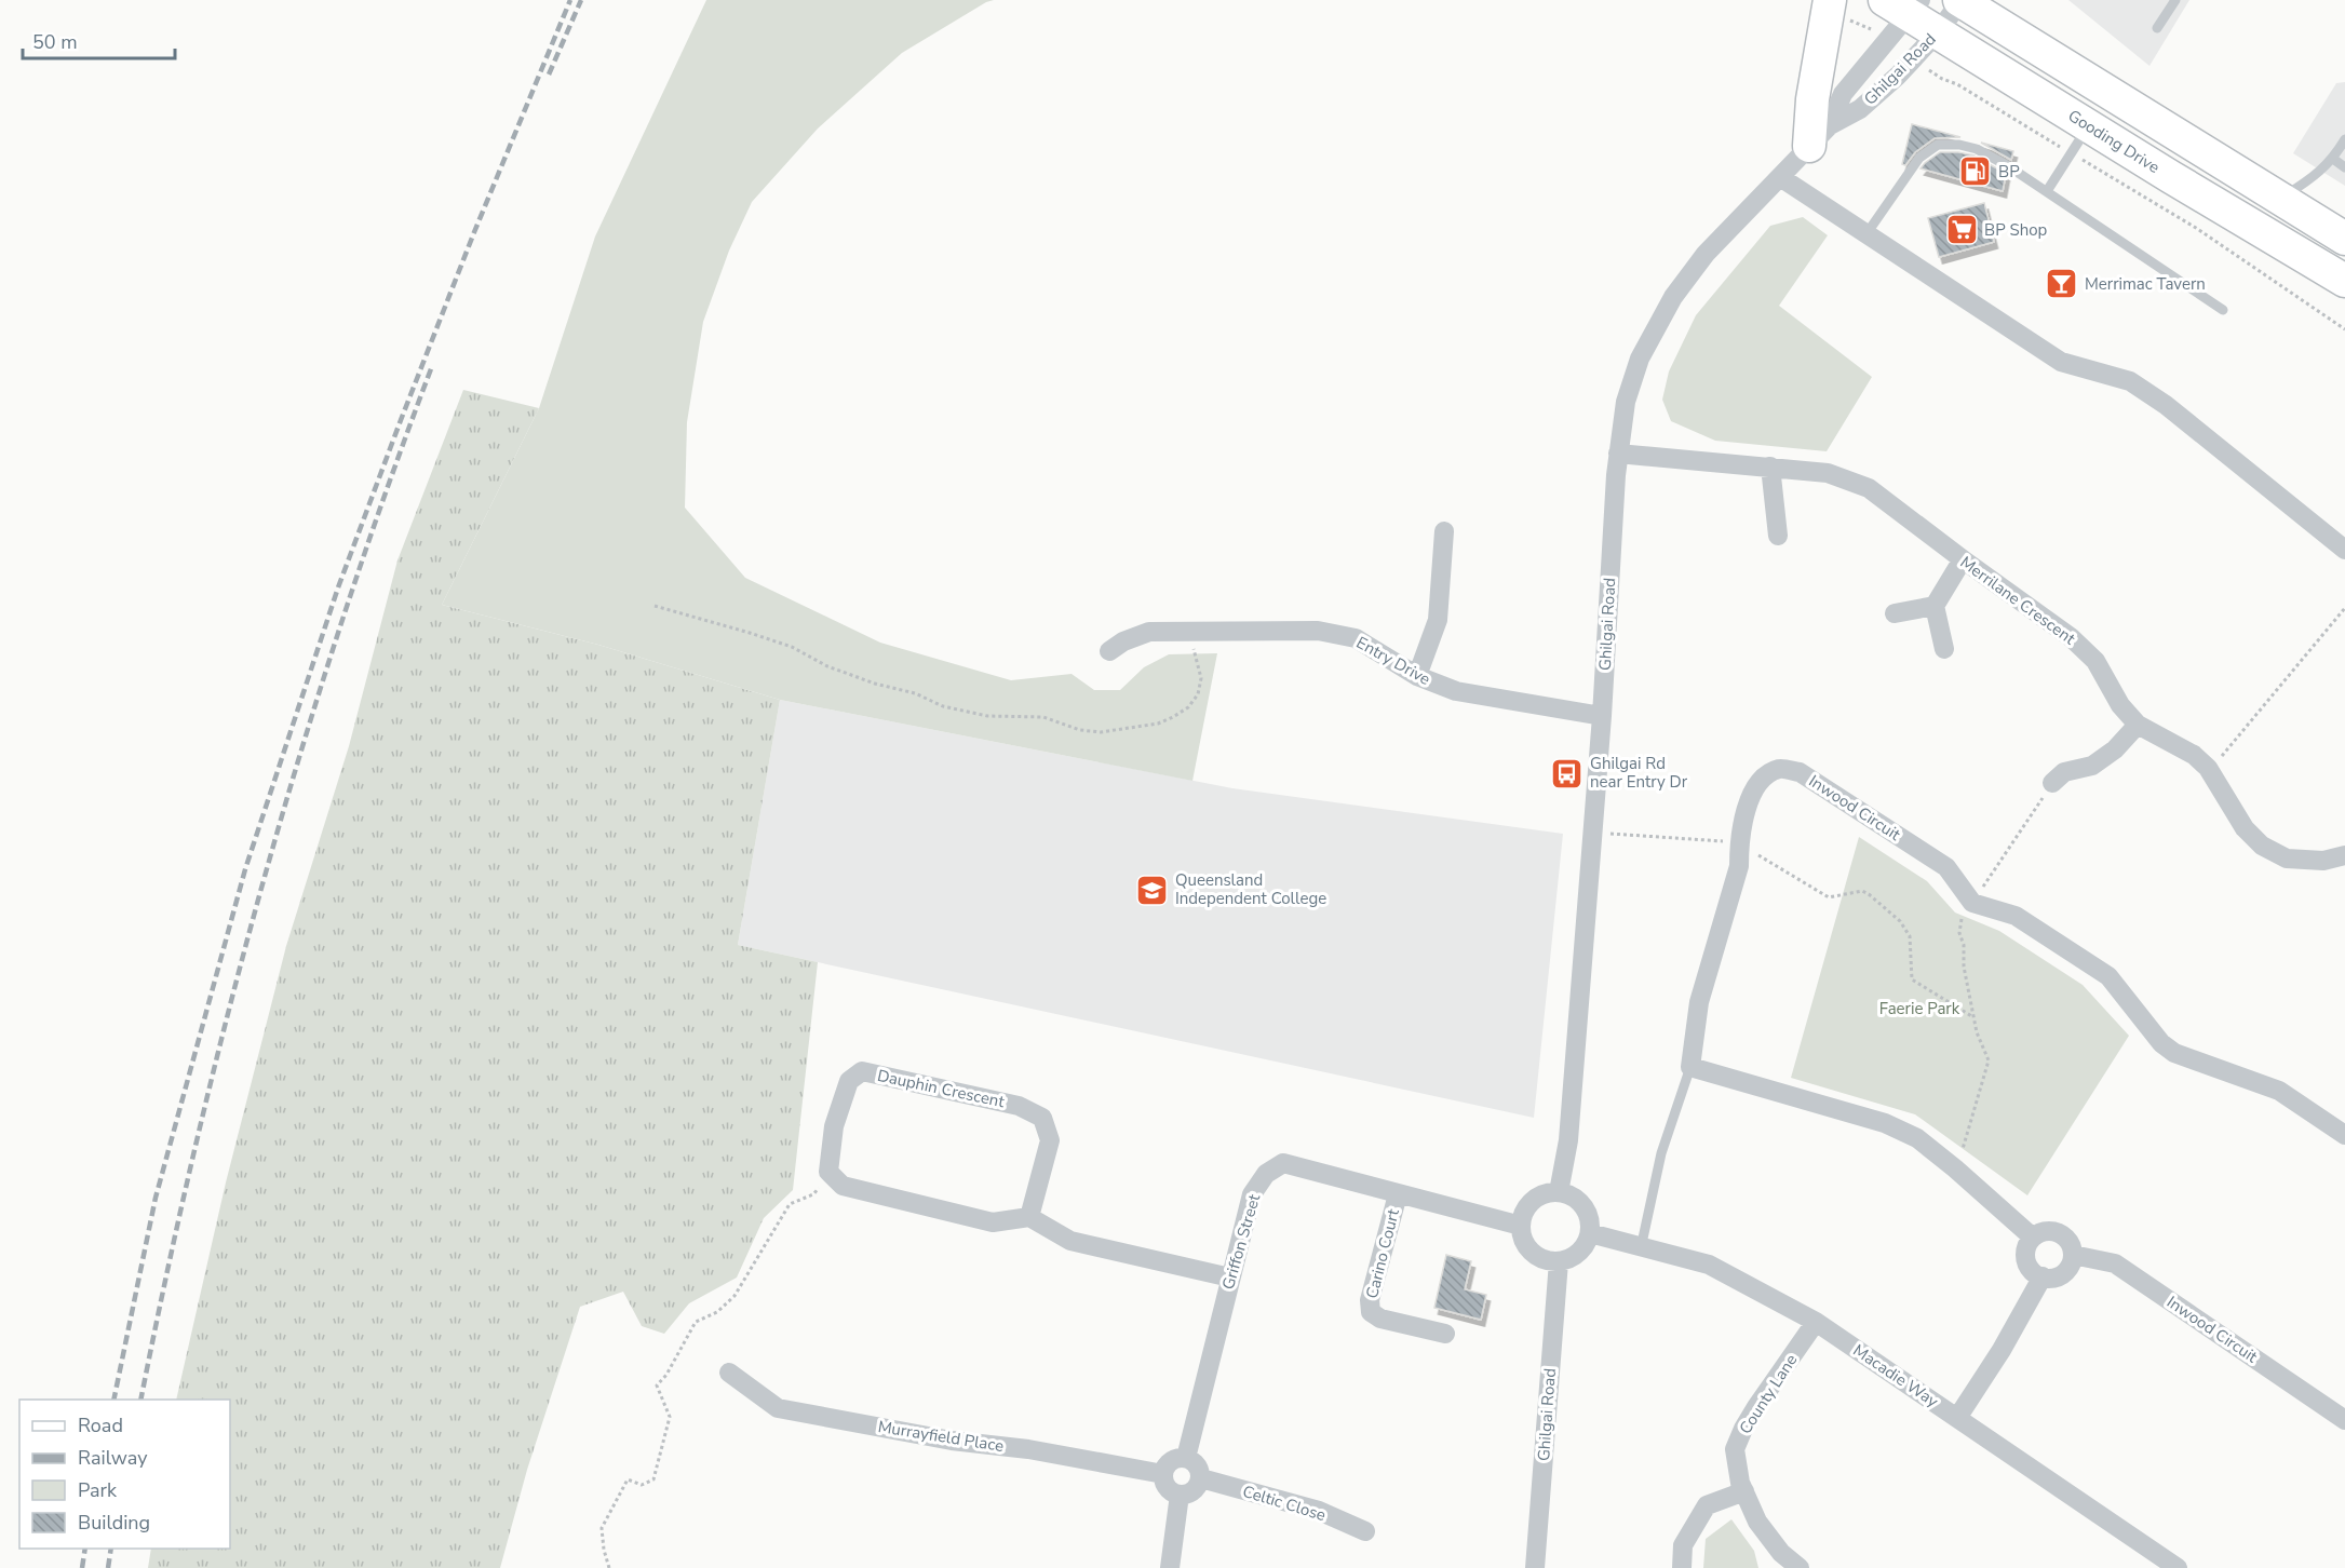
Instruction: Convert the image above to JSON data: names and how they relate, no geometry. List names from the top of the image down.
{
  "streets": {
    "main road": ["Gooding Drive"],
    "street": [
      "Ghilgai Road",
      "Merrilane Crescent",
      "Entry Drive",
      "Inwood Circuit",
      "Dauphin Crescent",
      "Griffon Street",
      "Carino Court",
      "Macadie Way",
      "County Lane",
      "Murrayfield Place",
      "Celtic Close"
    ]
  },
  "crossings": [
    ["Ghilgai Road", "Gooding Drive"],
    ["Ghilgai Road", "Merrilane Crescent"],
    ["Ghilgai Road", "Entry Drive"],
    ["Ghilgai Road", "Griffon Street"],
    ["Ghilgai Road", "Macadie Way"],
    ["Griffon Street", "Carino Court"],
    ["Griffon Street", "Macadie Way"],
    ["Griffon Street", "Murrayfield Place"],
    ["Griffon Street", "Celtic Close"],
    ["Macadie Way", "County Lane"],
    ["Murrayfield Place", "Celtic Close"]
  ],
  "parks": ["Faerie Park"],
  "places": {
    "fuel station": ["BP"],
    "supermarket": ["BP Shop"],
    "bar": ["Merrimac Tavern"],
    "bus stop": ["Ghilgai Rd near Entry Dr"],
    "school or university": ["Queensland Independent College"]
  },
  "legend": [
    "Road",
    "Railway",
    "Park",
    "Building"
  ],
  "scale_bar": "50 m"
}
